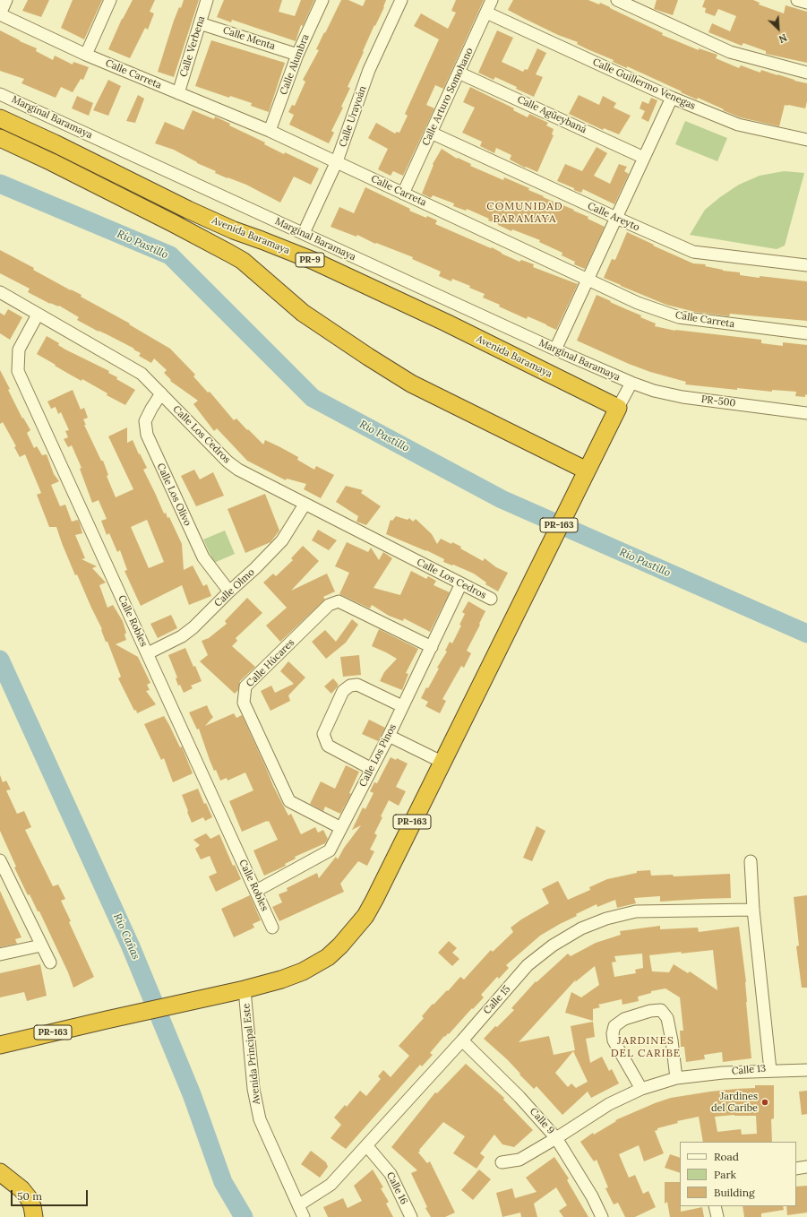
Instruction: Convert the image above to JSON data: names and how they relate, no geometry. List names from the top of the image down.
{
  "streets": {
    "highway": ["Avenida Baramaya", "PR-9", "PR-163"],
    "street": [
      "Calle Menta",
      "Calle Verbena",
      "Calle Alumbra",
      "Calle Carreta",
      "Calle Guillermo Venegas",
      "Calle Arturo Somohano",
      "Calle Agüeybaná",
      "Calle Urayoán",
      "Marginal Baramaya",
      "Calle Areyto",
      "PR-500",
      "Calle Los Cedros",
      "Calle Los Olivo",
      "Calle Olmo",
      "Calle Robles",
      "Calle Húcares",
      "Calle Los Pinos",
      "Calle 15",
      "Avenida Principal Este",
      "Calle 13",
      "Calle 9",
      "Calle 16"
    ]
  },
  "crossings": [
    ["Calle Menta", "Calle Verbena"],
    ["Calle Menta", "Calle Alumbra"],
    ["Calle Verbena", "Calle Carreta"],
    ["Calle Alumbra", "Calle Carreta"],
    ["Calle Carreta", "Calle Arturo Somohano"],
    ["Calle Carreta", "Calle Urayoán"],
    ["Calle Guillermo Venegas", "Calle Arturo Somohano"],
    ["Calle Arturo Somohano", "Calle Agüeybaná"],
    ["Calle Arturo Somohano", "Calle Areyto"],
    ["Calle Urayoán", "Marginal Baramaya"],
    ["Marginal Baramaya", "PR-500"],
    ["Marginal Baramaya", "PR-163"],
    ["Avenida Baramaya", "PR-163"],
    ["PR-500", "PR-163"],
    ["Calle Los Cedros", "Calle Los Olivo"],
    ["Calle Los Cedros", "Calle Olmo"],
    ["Calle Los Cedros", "Calle Robles"],
    ["Calle Los Cedros", "Calle Los Pinos"],
    ["Calle Los Olivo", "Calle Olmo"],
    ["PR-163", "Avenida Principal Este"],
    ["Calle Olmo", "Calle Robles"],
    ["Calle Robles", "Calle Los Pinos"],
    ["Calle Húcares", "Calle Los Pinos"],
    ["Calle 15", "Avenida Principal Este"],
    ["Calle 15", "Calle 13"],
    ["Calle 15", "Calle 9"],
    ["Calle 15", "Calle 16"],
    ["Calle 13", "Calle 9"]
  ],
  "districts": ["COMUNIDAD BARAMAYA", "JARDINES DEL CARIBE"],
  "water": ["Río Pastillo", "Río Cañas"],
  "places": ["Jardines del Caribe"],
  "legend": ["Road", "Park", "Building"],
  "scale_bar": "50 m",
  "north": "bottom right"
}
